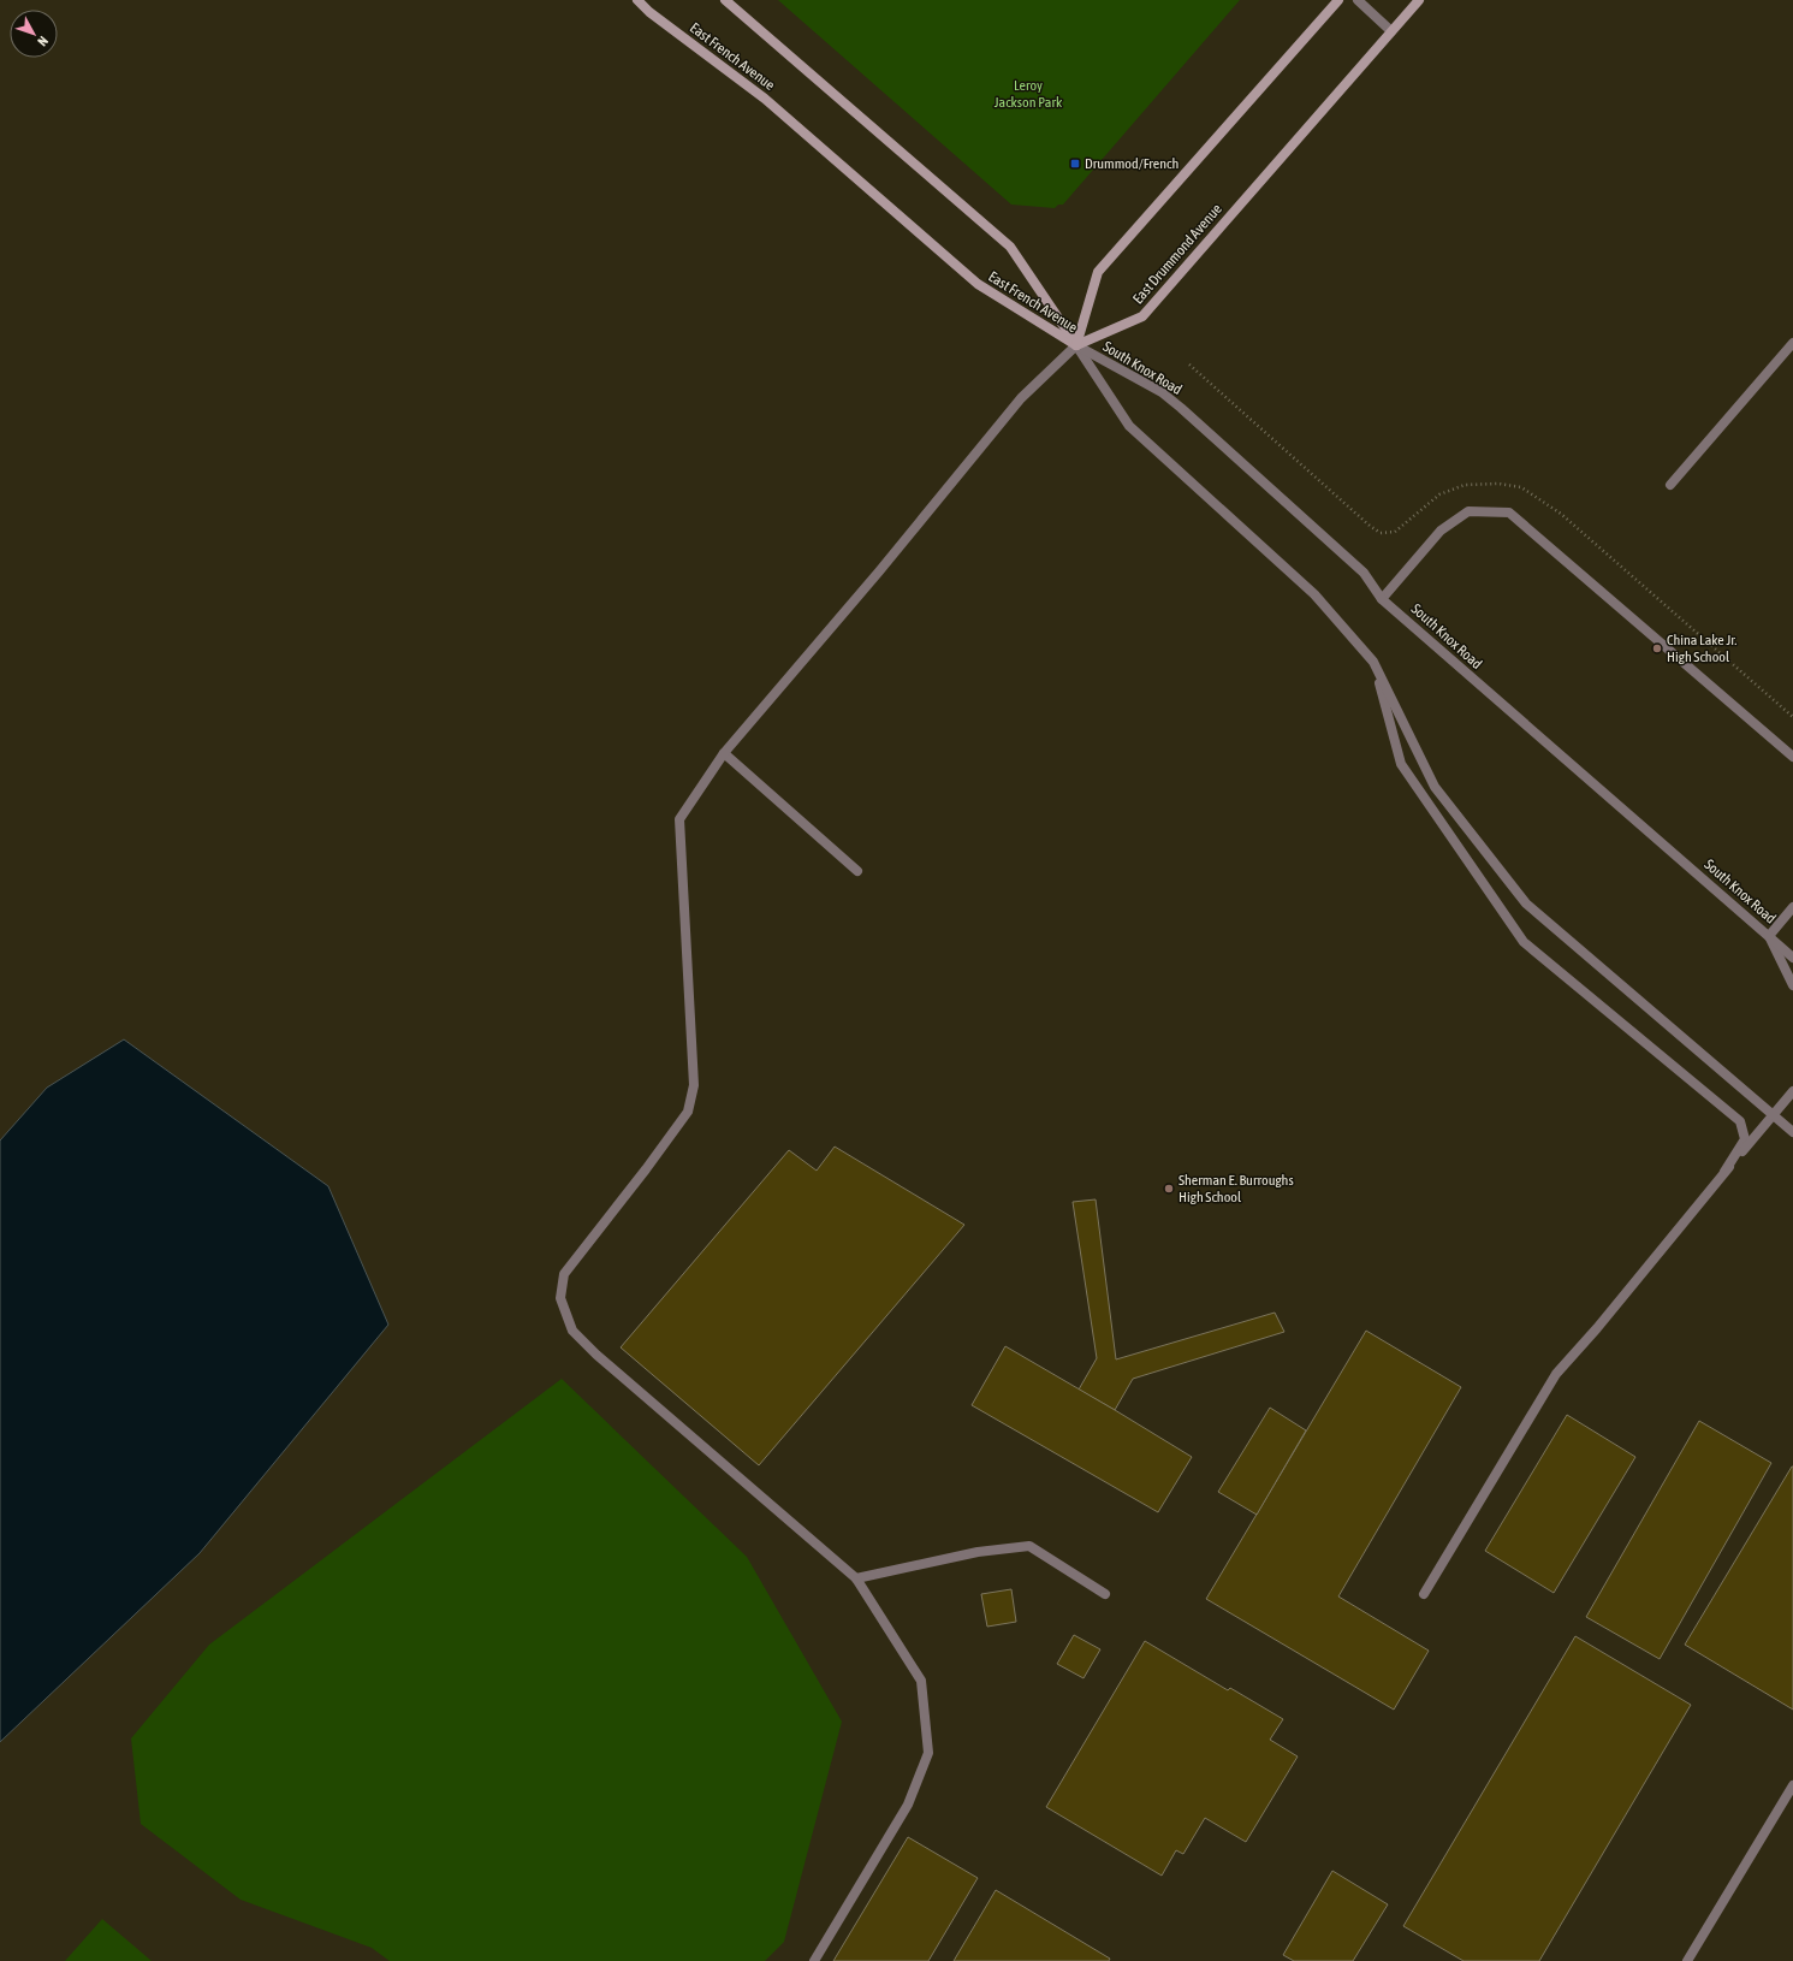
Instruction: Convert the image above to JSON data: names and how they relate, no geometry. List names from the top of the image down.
{
  "streets": {
    "street": ["East French Avenue", "East Drummond Avenue", "South Knox Road"]
  },
  "crossings": [
    ["East French Avenue", "East Drummond Avenue"],
    ["East French Avenue", "South Knox Road"],
    ["East Drummond Avenue", "South Knox Road"]
  ],
  "parks": ["Leroy Jackson Park"],
  "places": {
    "transit": ["Drummod/French"],
    "other": ["China Lake Jr. High School", "Sherman E. Burroughs High School"]
  },
  "north": "bottom right"
}
